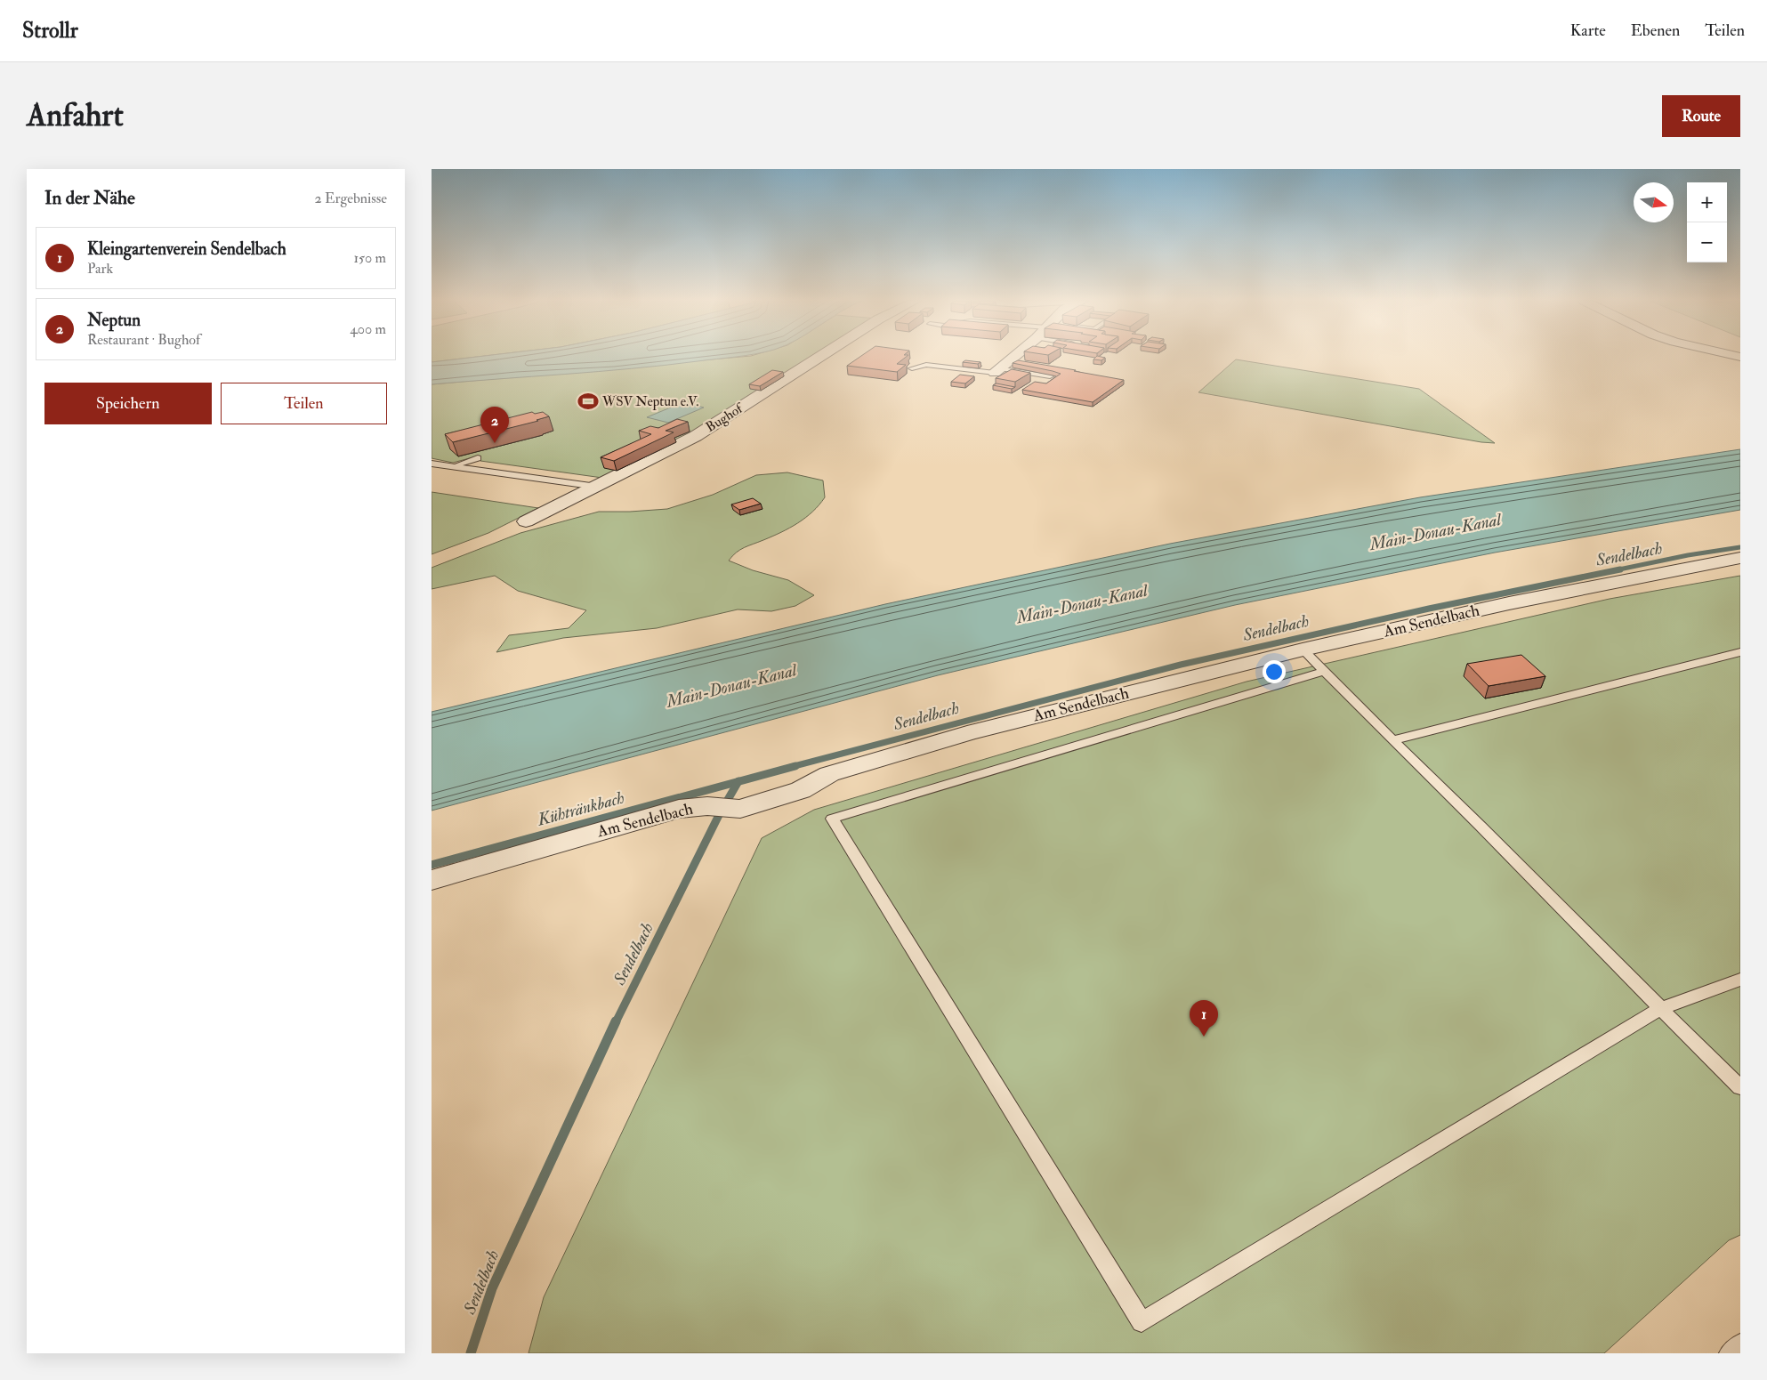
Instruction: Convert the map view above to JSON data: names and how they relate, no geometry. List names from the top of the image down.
{
  "streets": {
    "street": ["Bughof", "Am Sendelbach"]
  },
  "water": ["Main-Donau-Kanal", "Sendelbach", "Kühtränkbach"],
  "places": {
    "sports": ["WSV Neptun e.V."]
  },
  "north": "right",
  "page": {
    "header": "Strollr",
    "nav": ["Karte", "Ebenen", "Teilen"],
    "buttons": [
      "Route",
      ["Speichern", "Teilen"]
    ],
    "title": "Anfahrt",
    "heading": ["In der Nähe", "2 Ergebnisse"],
    "map_buttons": ["+", "−"],
    "list": [
      {
        "mark": "1",
        "name": "Kleingartenverein Sendelbach",
        "note": "Park",
        "value": "150 m"
      },
      {
        "mark": "2",
        "name": "Neptun",
        "note": "Restaurant · Bughof",
        "value": "400 m"
      }
    ],
    "pins": ["2", "1"]
  }
}
